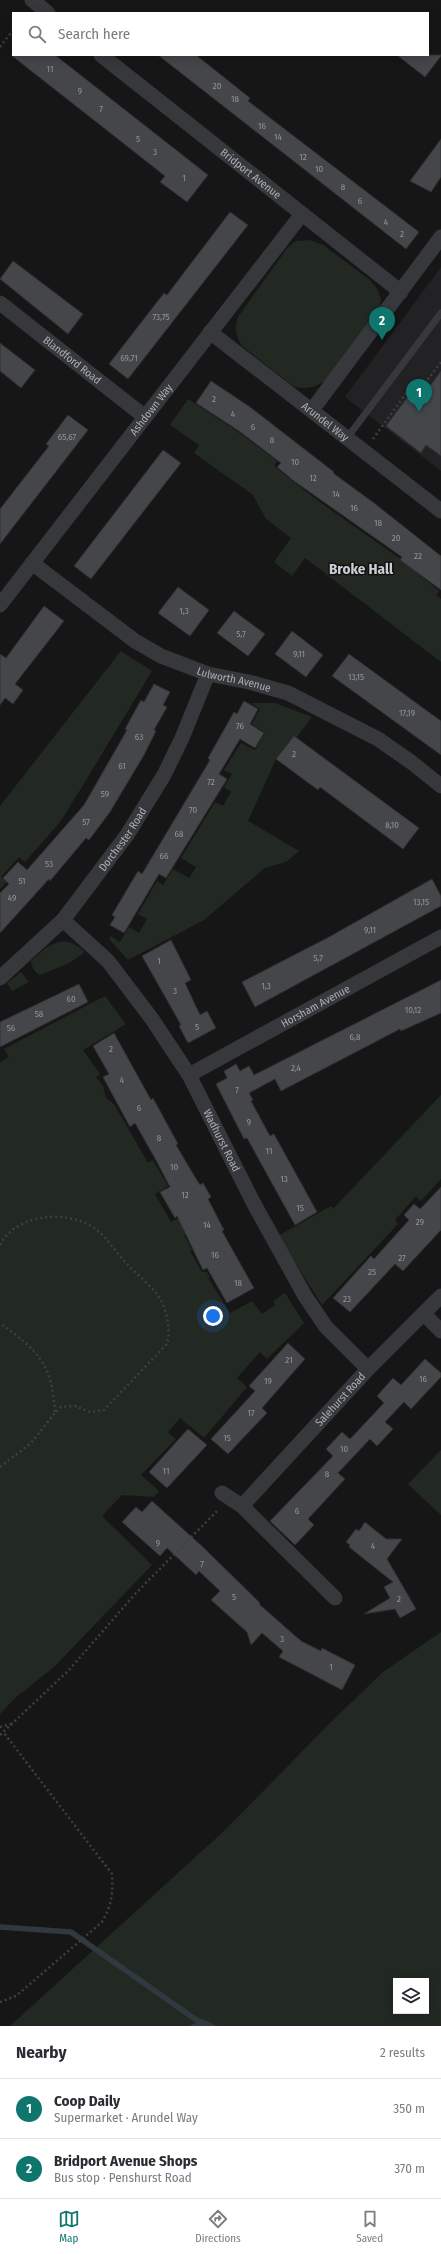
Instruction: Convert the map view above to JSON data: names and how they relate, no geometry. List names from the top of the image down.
{
  "streets": {
    "street": [
      "Bridport Avenue",
      "Blandford Road",
      "Ashdown Way",
      "Arundel Way",
      "Lulworth Avenue",
      "Dorchester Road",
      "Horsham Avenue",
      "Wadhurst Road",
      "Salehurst Road"
    ]
  },
  "crossings": [
    ["Bridport Avenue", "Ashdown Way"],
    ["Blandford Road", "Ashdown Way"],
    ["Ashdown Way", "Arundel Way"],
    ["Ashdown Way", "Lulworth Avenue"],
    ["Lulworth Avenue", "Dorchester Road"],
    ["Dorchester Road", "Wadhurst Road"],
    ["Horsham Avenue", "Wadhurst Road"],
    ["Wadhurst Road", "Salehurst Road"]
  ],
  "districts": ["Broke Hall"],
  "house_numbers": [
    "11",
    "20",
    "9",
    "18",
    "7",
    "16",
    "14",
    "5",
    "3",
    "12",
    "10",
    "1",
    "8",
    "6",
    "4",
    "2",
    "73,75",
    "69,71",
    "2",
    "4",
    "6",
    "65,67",
    "8",
    "10",
    "12",
    "14",
    "16",
    "18",
    "20",
    "22",
    "1,3",
    "5,7",
    "9,11",
    "13,15",
    "17,19",
    "76",
    "63",
    "2",
    "61",
    "72",
    "59",
    "70",
    "57",
    "8,10",
    "68",
    "66",
    "53",
    "51",
    "49",
    "13,15",
    "9,11",
    "5,7",
    "1",
    "1,3",
    "3",
    "60",
    "10,12",
    "58",
    "5",
    "56",
    "6,8",
    "2",
    "2,4",
    "4",
    "7",
    "6",
    "9",
    "8",
    "11",
    "10",
    "13",
    "12",
    "15",
    "29",
    "14",
    "16",
    "27",
    "25",
    "18",
    "23",
    "21",
    "16",
    "19",
    "17",
    "15",
    "10",
    "11",
    "8",
    "6",
    "9",
    "4",
    "7",
    "5",
    "2",
    "3",
    "1"
  ],
  "page": {
    "search": "Search here",
    "pins": ["2", "1"],
    "heading": ["Nearby", "2 results"],
    "list": [
      {
        "mark": "1",
        "name": "Coop Daily",
        "note": "Supermarket · Arundel Way",
        "value": "350 m"
      },
      {
        "mark": "2",
        "name": "Bridport Avenue Shops",
        "note": "Bus stop · Penshurst Road",
        "value": "370 m"
      }
    ],
    "nav": ["Map", "Directions", "Saved"]
  }
}
